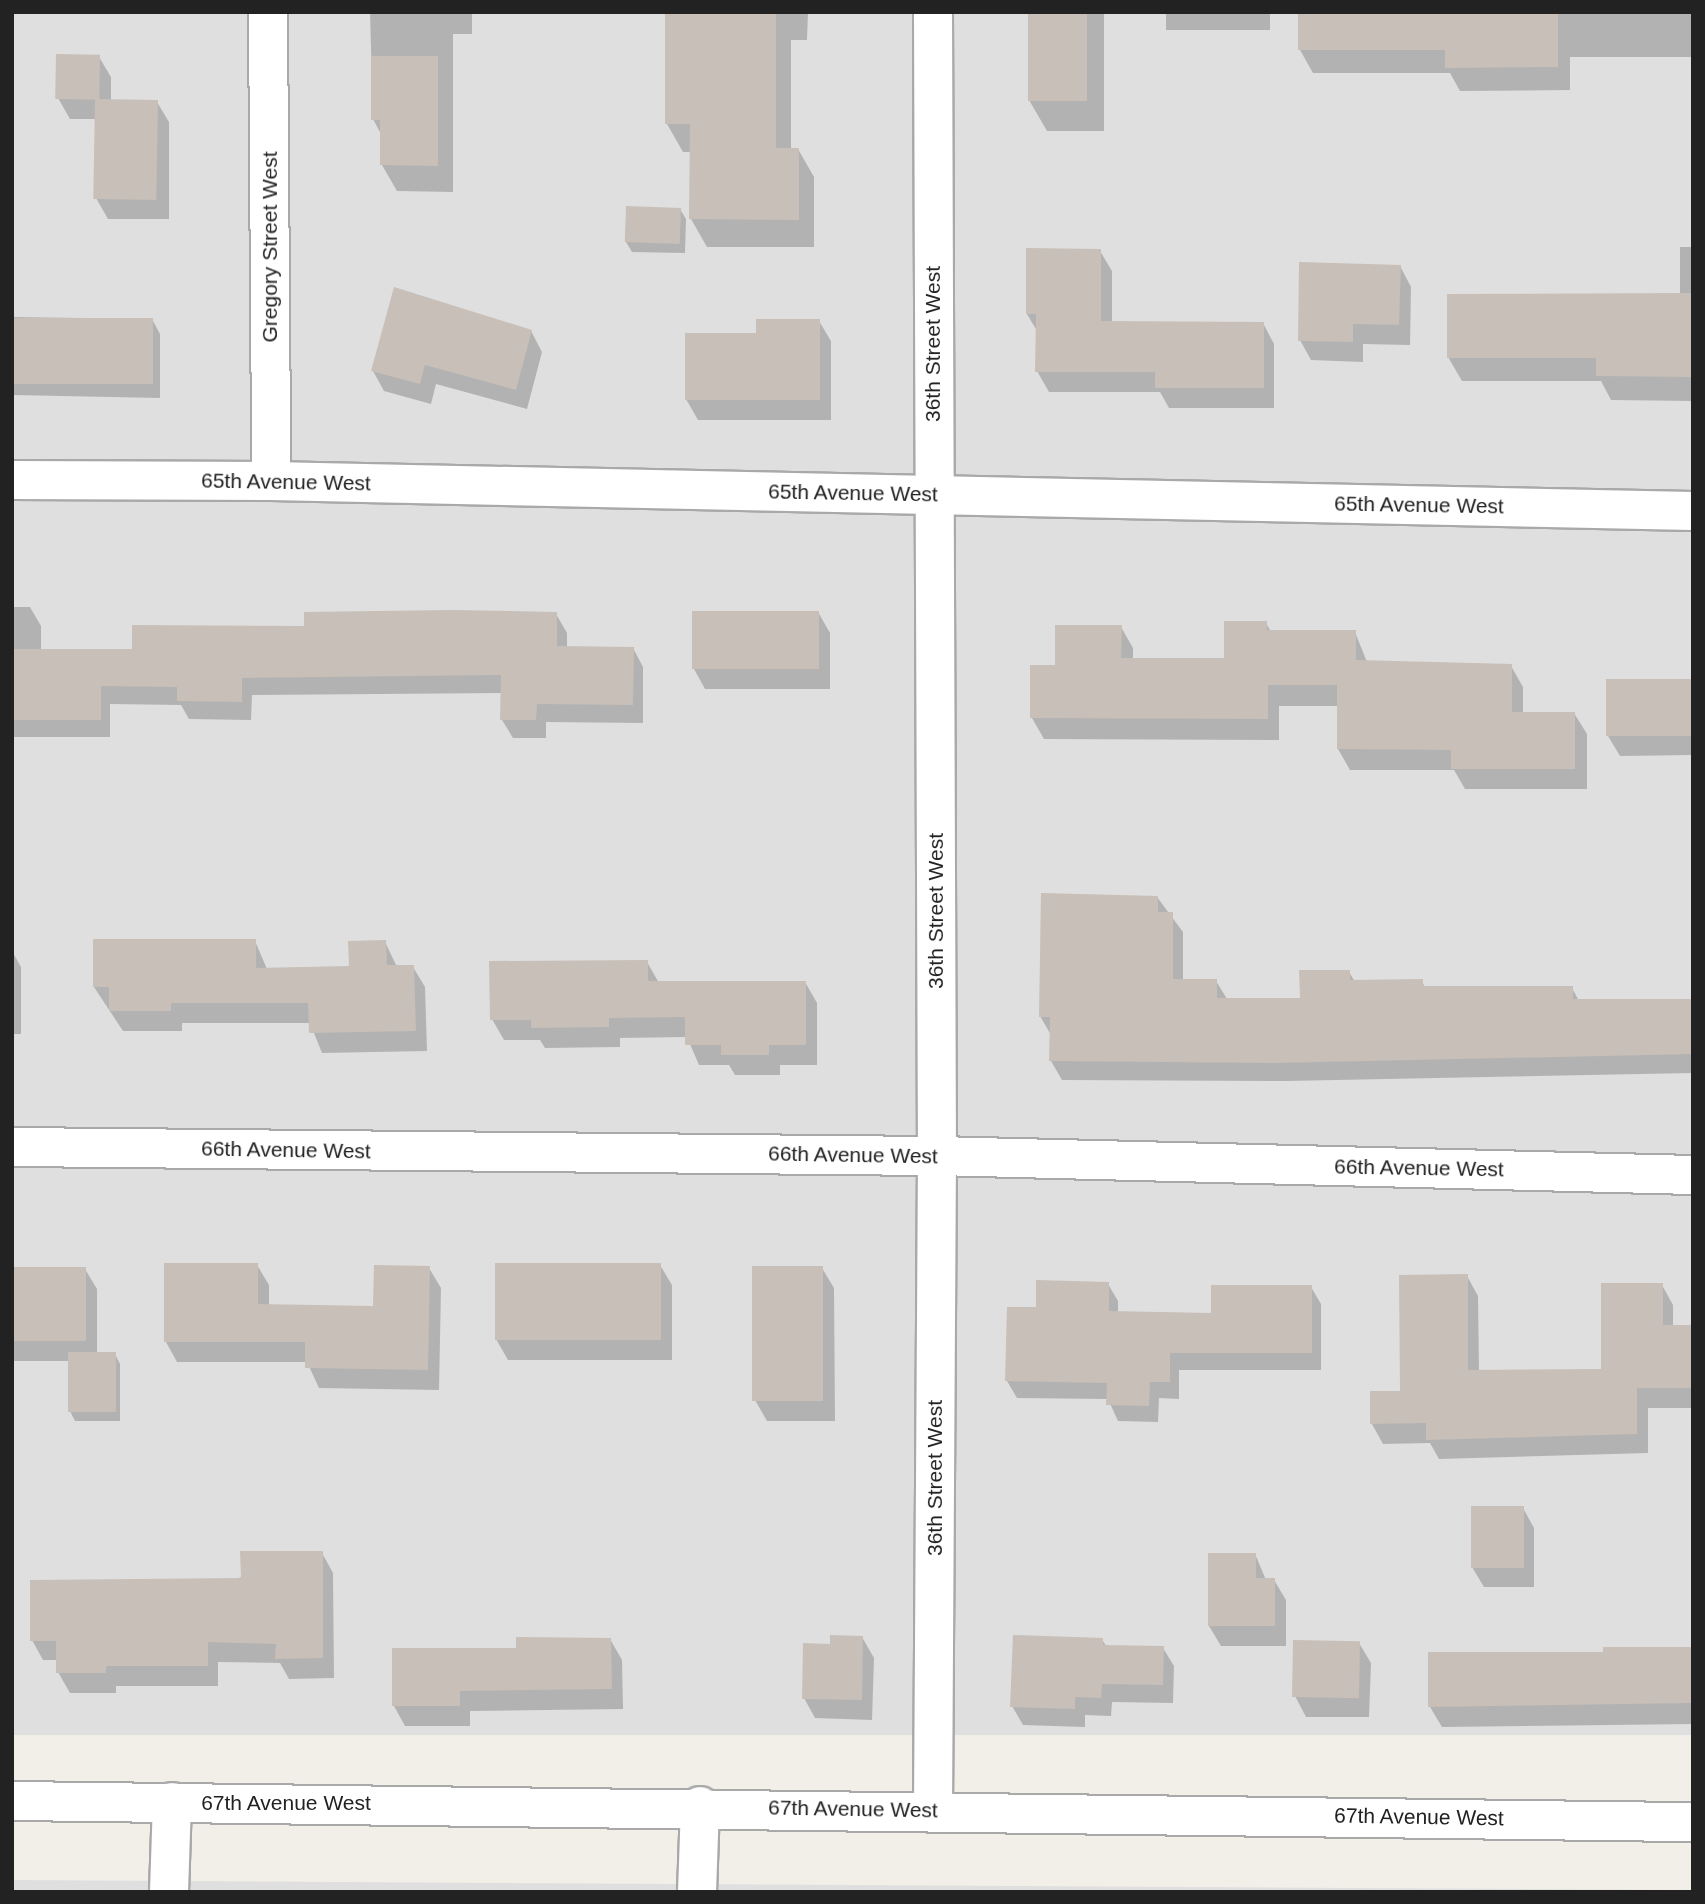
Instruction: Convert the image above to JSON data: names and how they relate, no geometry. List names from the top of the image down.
{
  "streets": {
    "street": [
      "Gregory Street West",
      "36th Street West",
      "65th Avenue West",
      "66th Avenue West",
      "67th Avenue West"
    ]
  },
  "crossings": [
    ["Gregory Street West", "65th Avenue West"],
    ["36th Street West", "65th Avenue West"],
    ["36th Street West", "66th Avenue West"],
    ["36th Street West", "67th Avenue West"]
  ]
}
